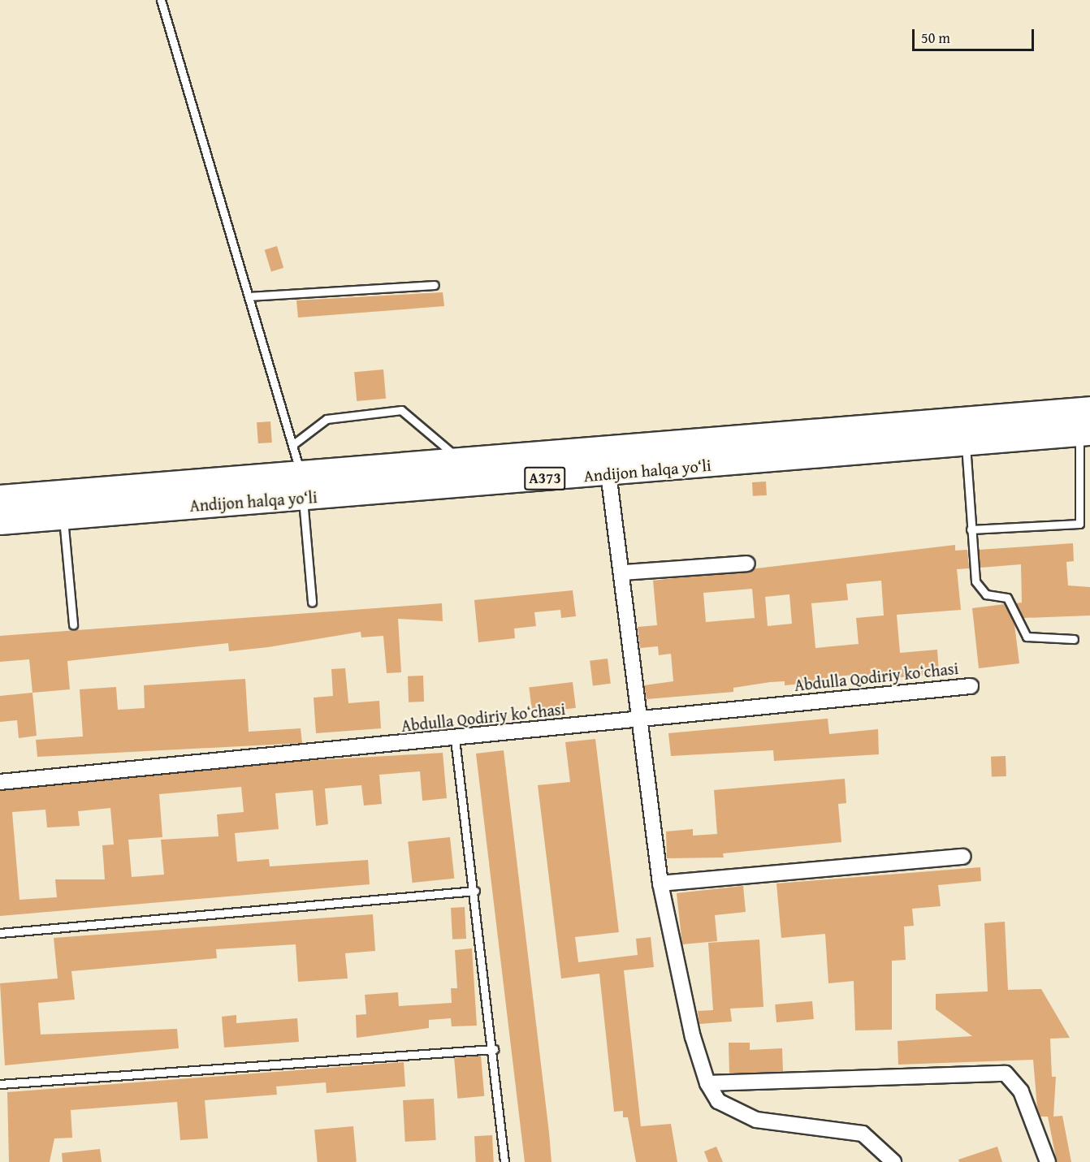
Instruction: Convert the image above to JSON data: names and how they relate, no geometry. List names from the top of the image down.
{
  "streets": {
    "highway": ["Andijon halqa yo‘li", "A373"],
    "street": ["Abdulla Qodiriy koʻchasi"]
  },
  "scale_bar": "50 m"
}
